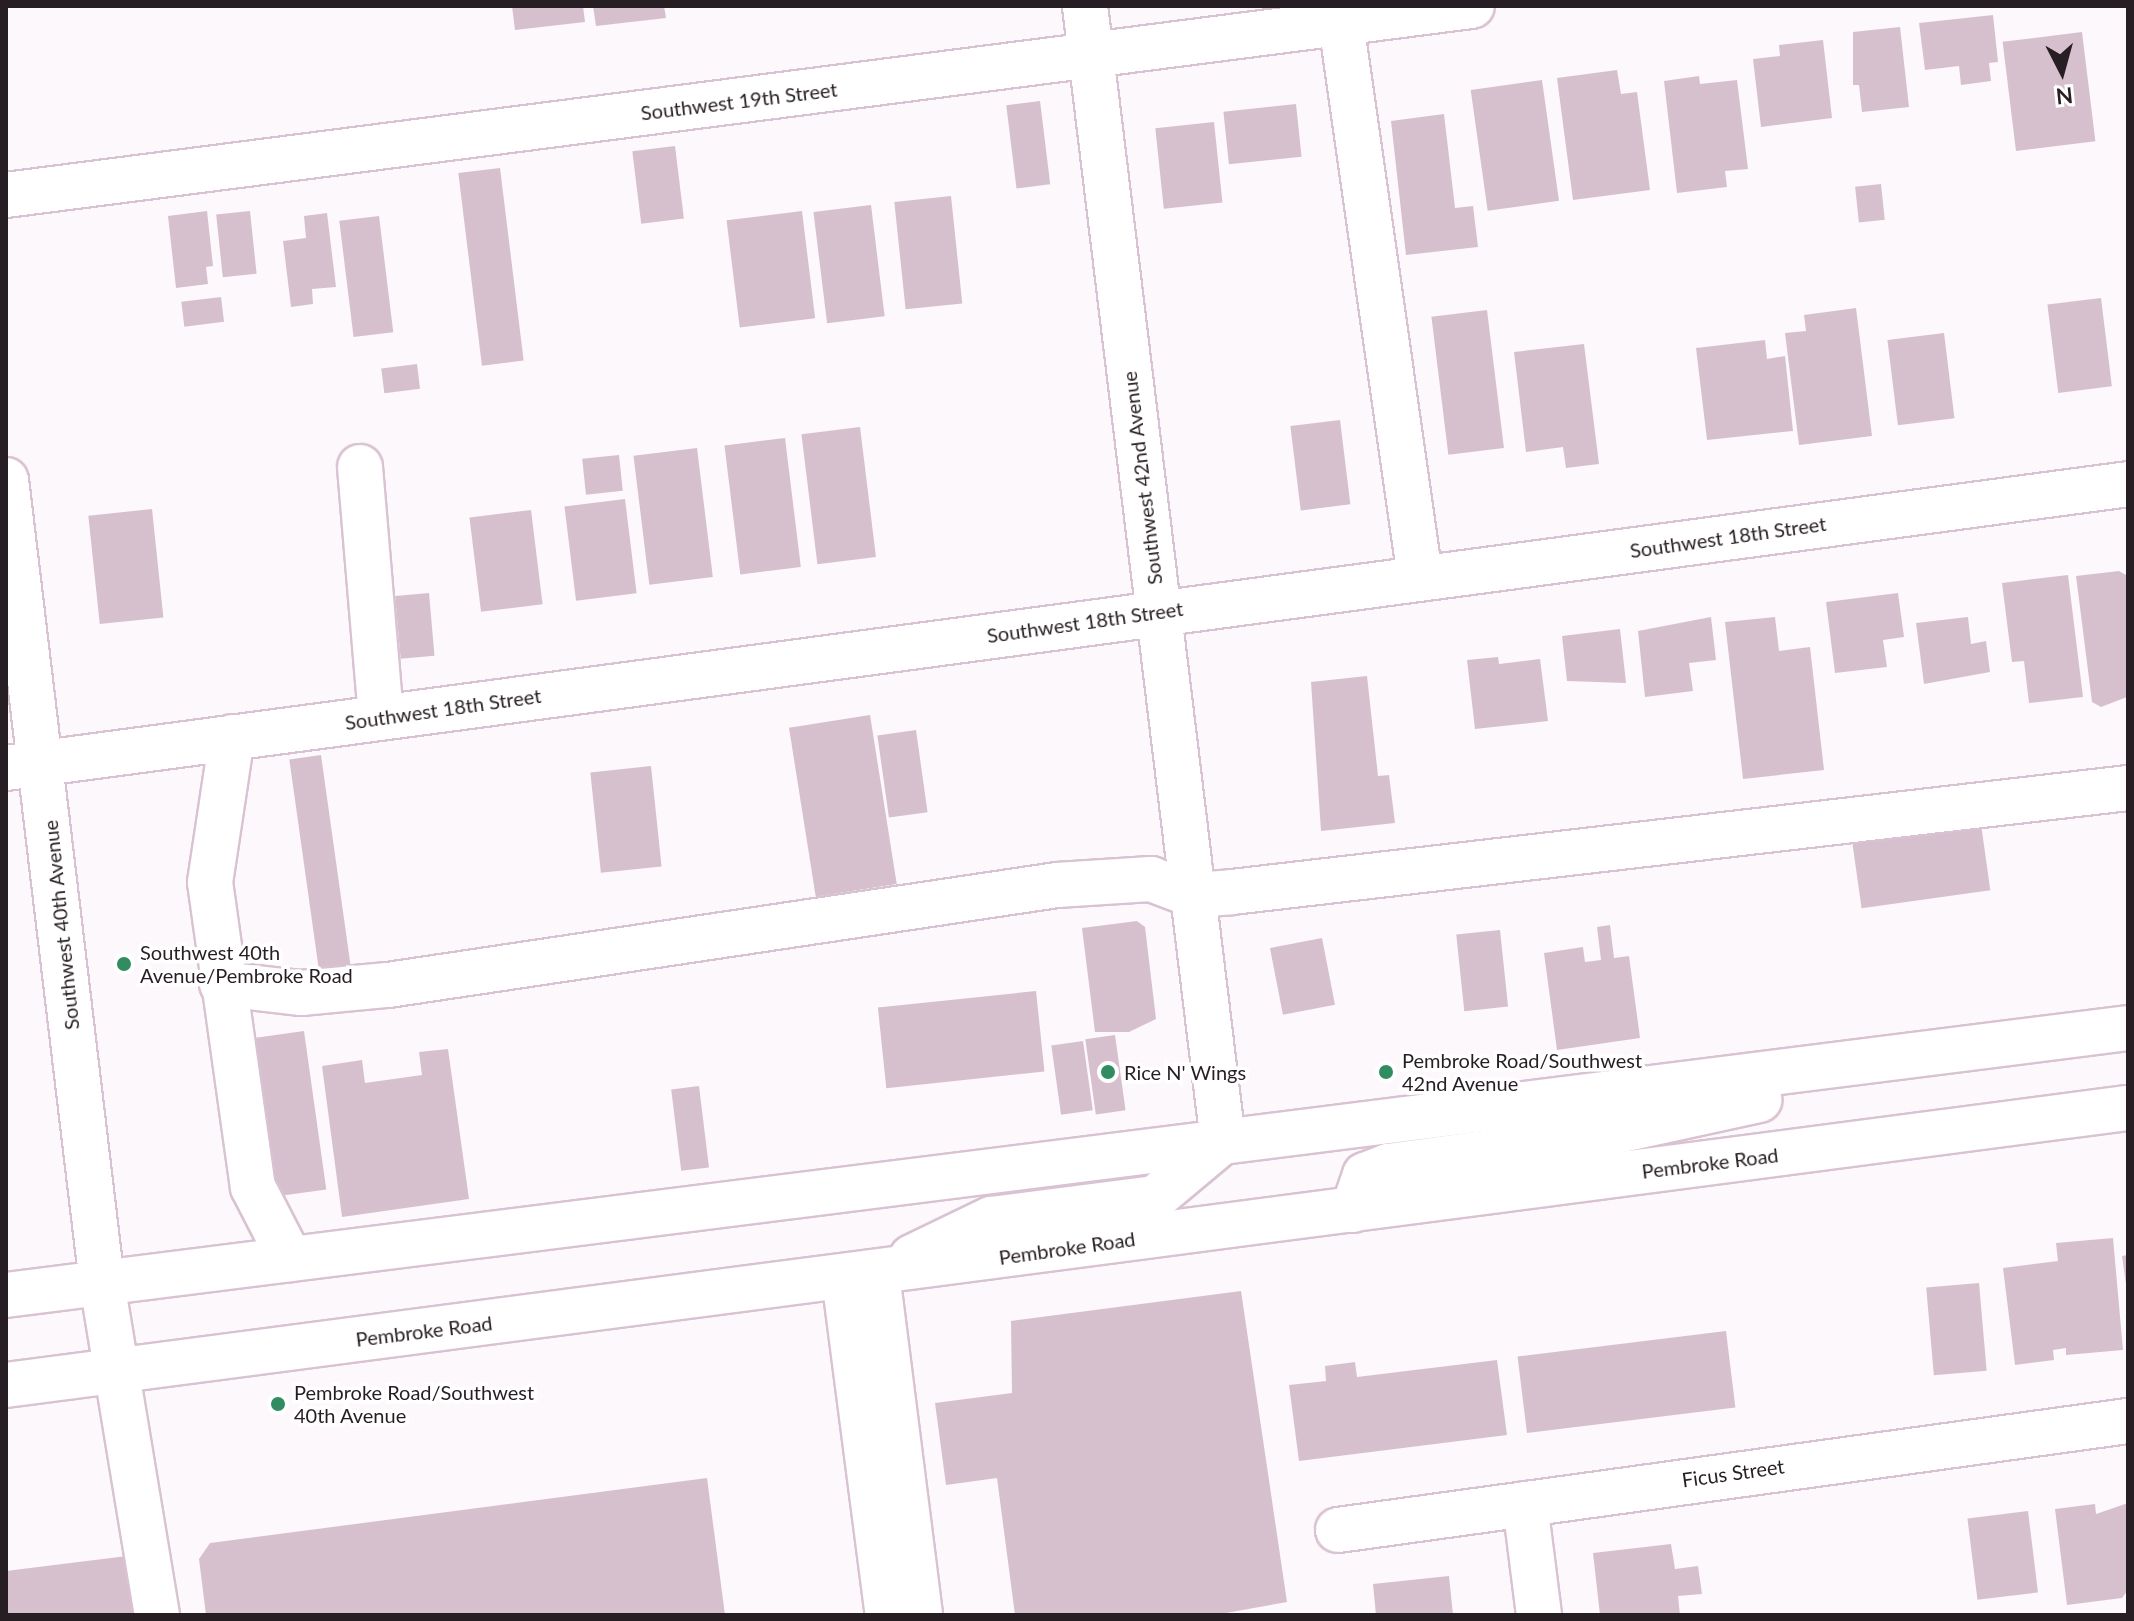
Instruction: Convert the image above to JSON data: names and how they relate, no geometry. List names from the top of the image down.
{
  "streets": {
    "street": [
      "Southwest 19th Street",
      "Southwest 42nd Avenue",
      "Southwest 18th Street",
      "Southwest 40th Avenue",
      "Pembroke Road",
      "Ficus Street"
    ]
  },
  "crossings": [
    ["Southwest 19th Street", "Southwest 42nd Avenue"],
    ["Southwest 42nd Avenue", "Southwest 18th Street"],
    ["Southwest 18th Street", "Southwest 40th Avenue"],
    ["Southwest 40th Avenue", "Pembroke Road"]
  ],
  "places": [
    "Southwest 40th Avenue/Pembroke Road",
    "Rice N' Wings",
    "Pembroke Road/Southwest 42nd Avenue",
    "Pembroke Road/Southwest 40th Avenue"
  ],
  "north": "bottom"
}
